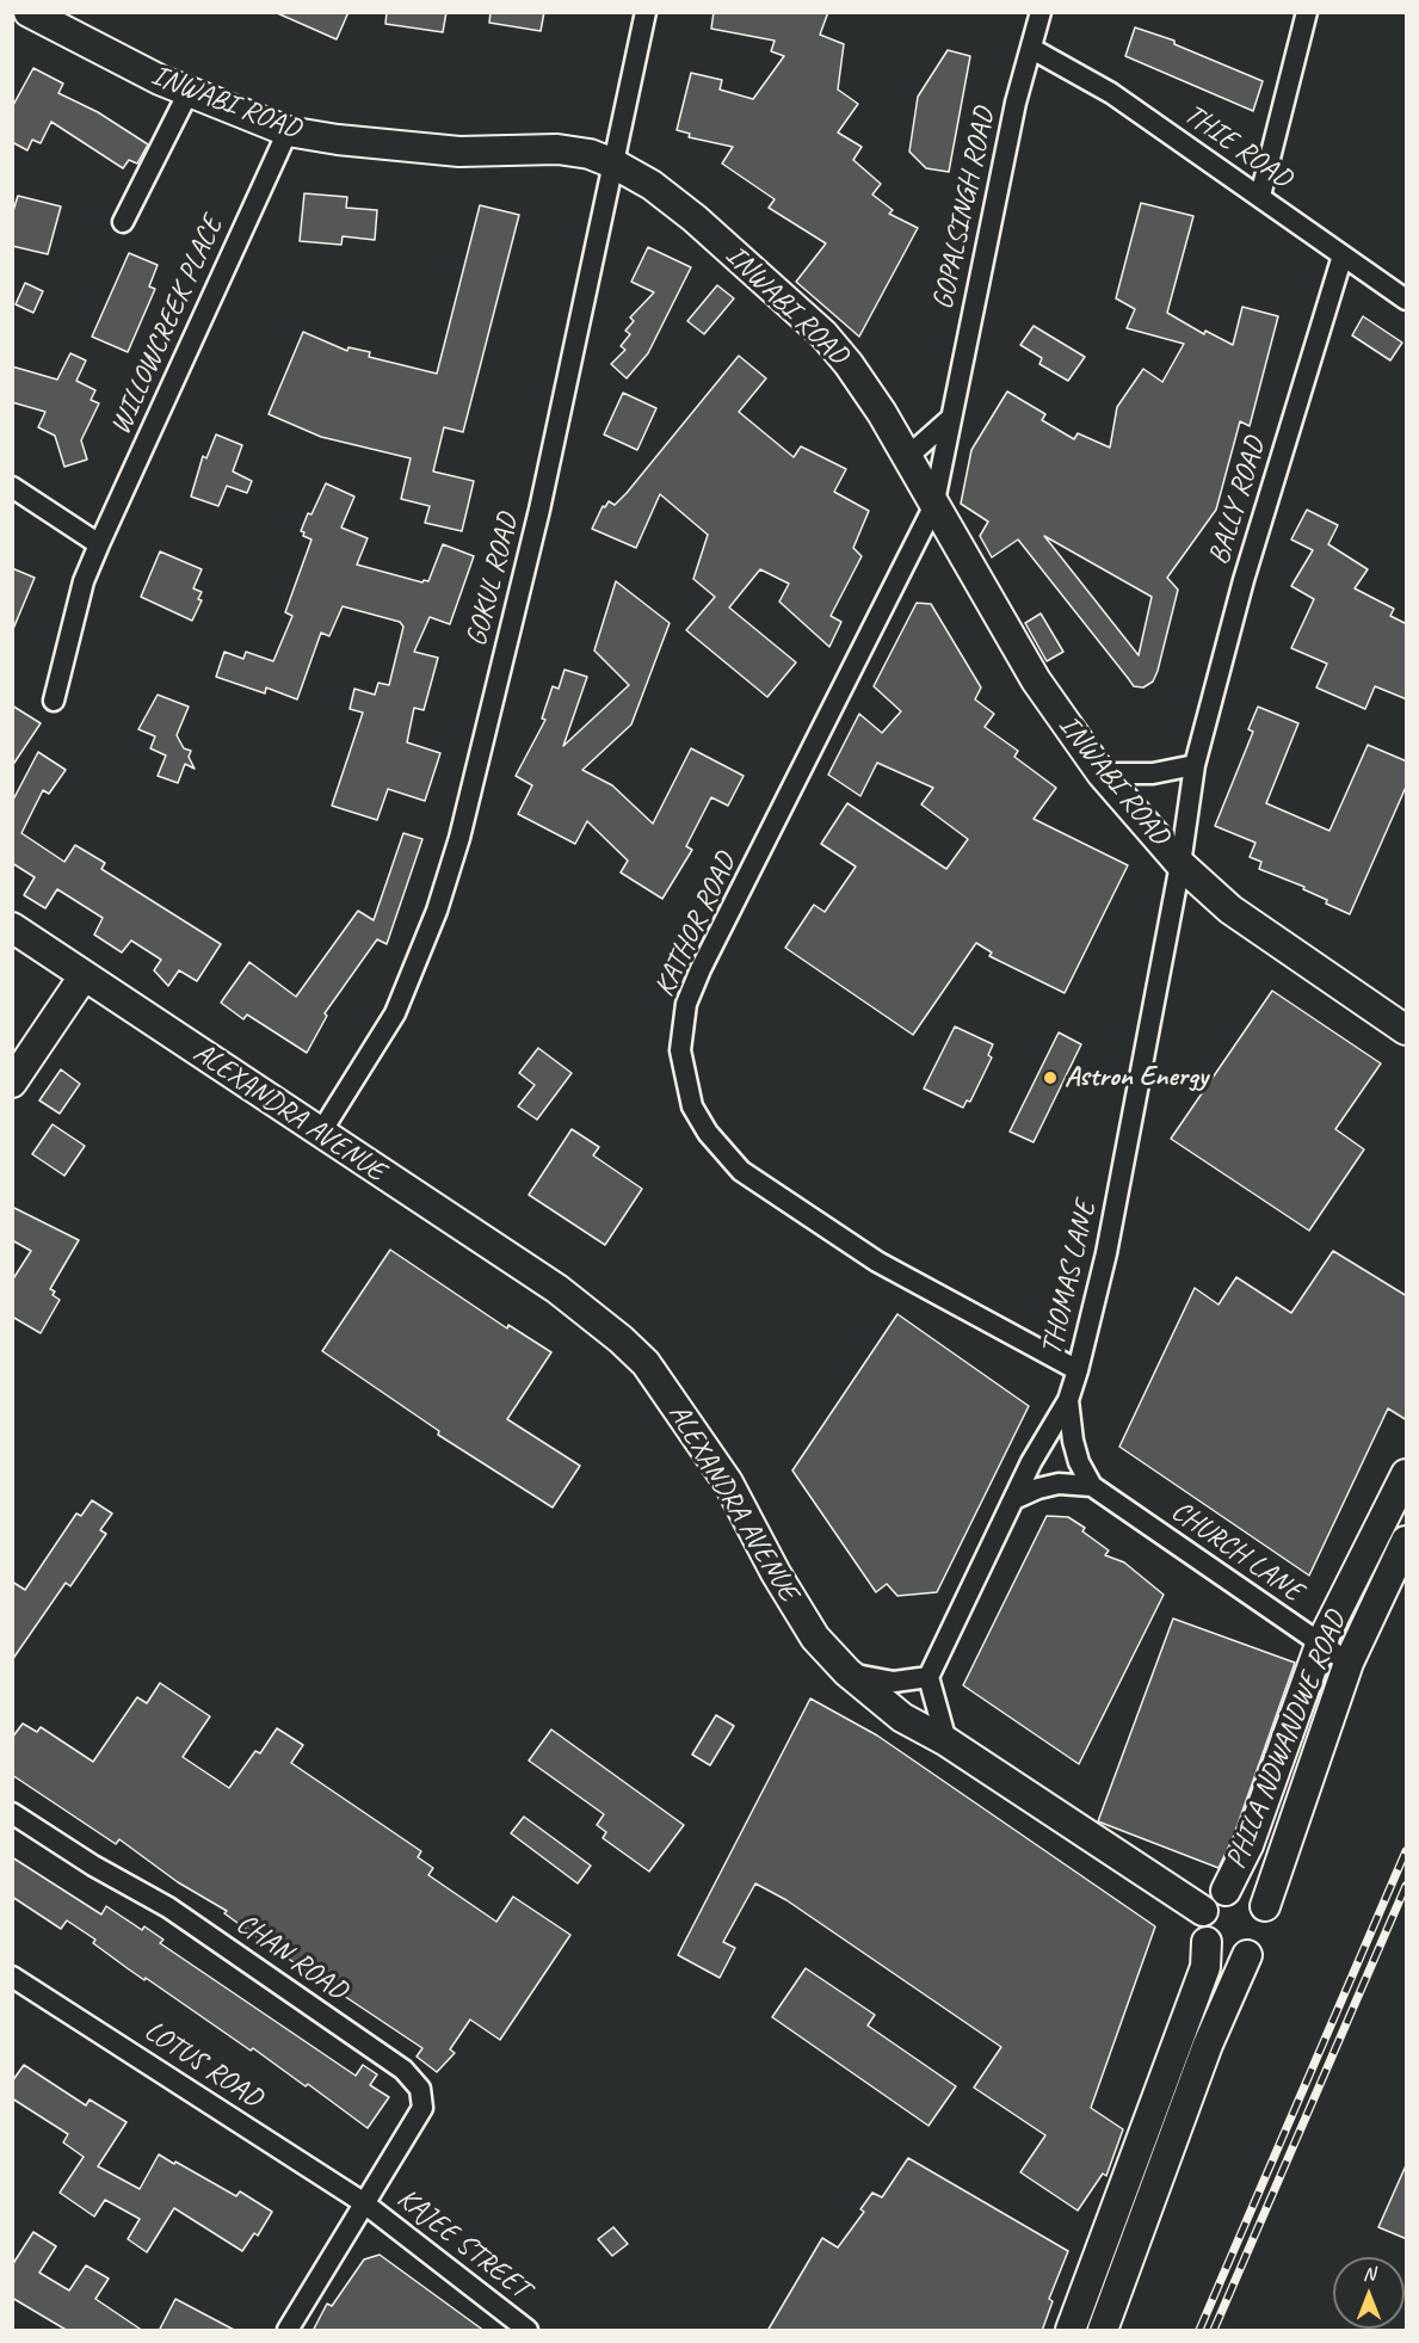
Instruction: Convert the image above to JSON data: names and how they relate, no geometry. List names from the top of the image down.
{
  "streets": {
    "street": [
      "INWABI ROAD",
      "THIE ROAD",
      "GOPALSINGH ROAD",
      "WILLOWCREEK PLACE",
      "BALLY ROAD",
      "GOKUL ROAD",
      "KATHOR ROAD",
      "ALEXANDRA AVENUE",
      "THOMAS LANE",
      "CHURCH LANE",
      "PHILA NDWANDWE ROAD",
      "CHAN ROAD",
      "LOTUS ROAD",
      "KAJEE STREET"
    ]
  },
  "crossings": [
    ["INWABI ROAD", "GOPALSINGH ROAD"],
    ["INWABI ROAD", "WILLOWCREEK PLACE"],
    ["INWABI ROAD", "BALLY ROAD"],
    ["INWABI ROAD", "GOKUL ROAD"],
    ["INWABI ROAD", "KATHOR ROAD"],
    ["INWABI ROAD", "THOMAS LANE"],
    ["THIE ROAD", "GOPALSINGH ROAD"],
    ["THIE ROAD", "BALLY ROAD"],
    ["GOPALSINGH ROAD", "KATHOR ROAD"],
    ["BALLY ROAD", "THOMAS LANE"],
    ["GOKUL ROAD", "ALEXANDRA AVENUE"],
    ["KATHOR ROAD", "THOMAS LANE"],
    ["ALEXANDRA AVENUE", "PHILA NDWANDWE ROAD"],
    ["THOMAS LANE", "CHURCH LANE"],
    ["CHURCH LANE", "PHILA NDWANDWE ROAD"],
    ["CHAN ROAD", "LOTUS ROAD"],
    ["CHAN ROAD", "KAJEE STREET"],
    ["LOTUS ROAD", "KAJEE STREET"]
  ],
  "places": ["Astron Energy"],
  "north": "top"
}
